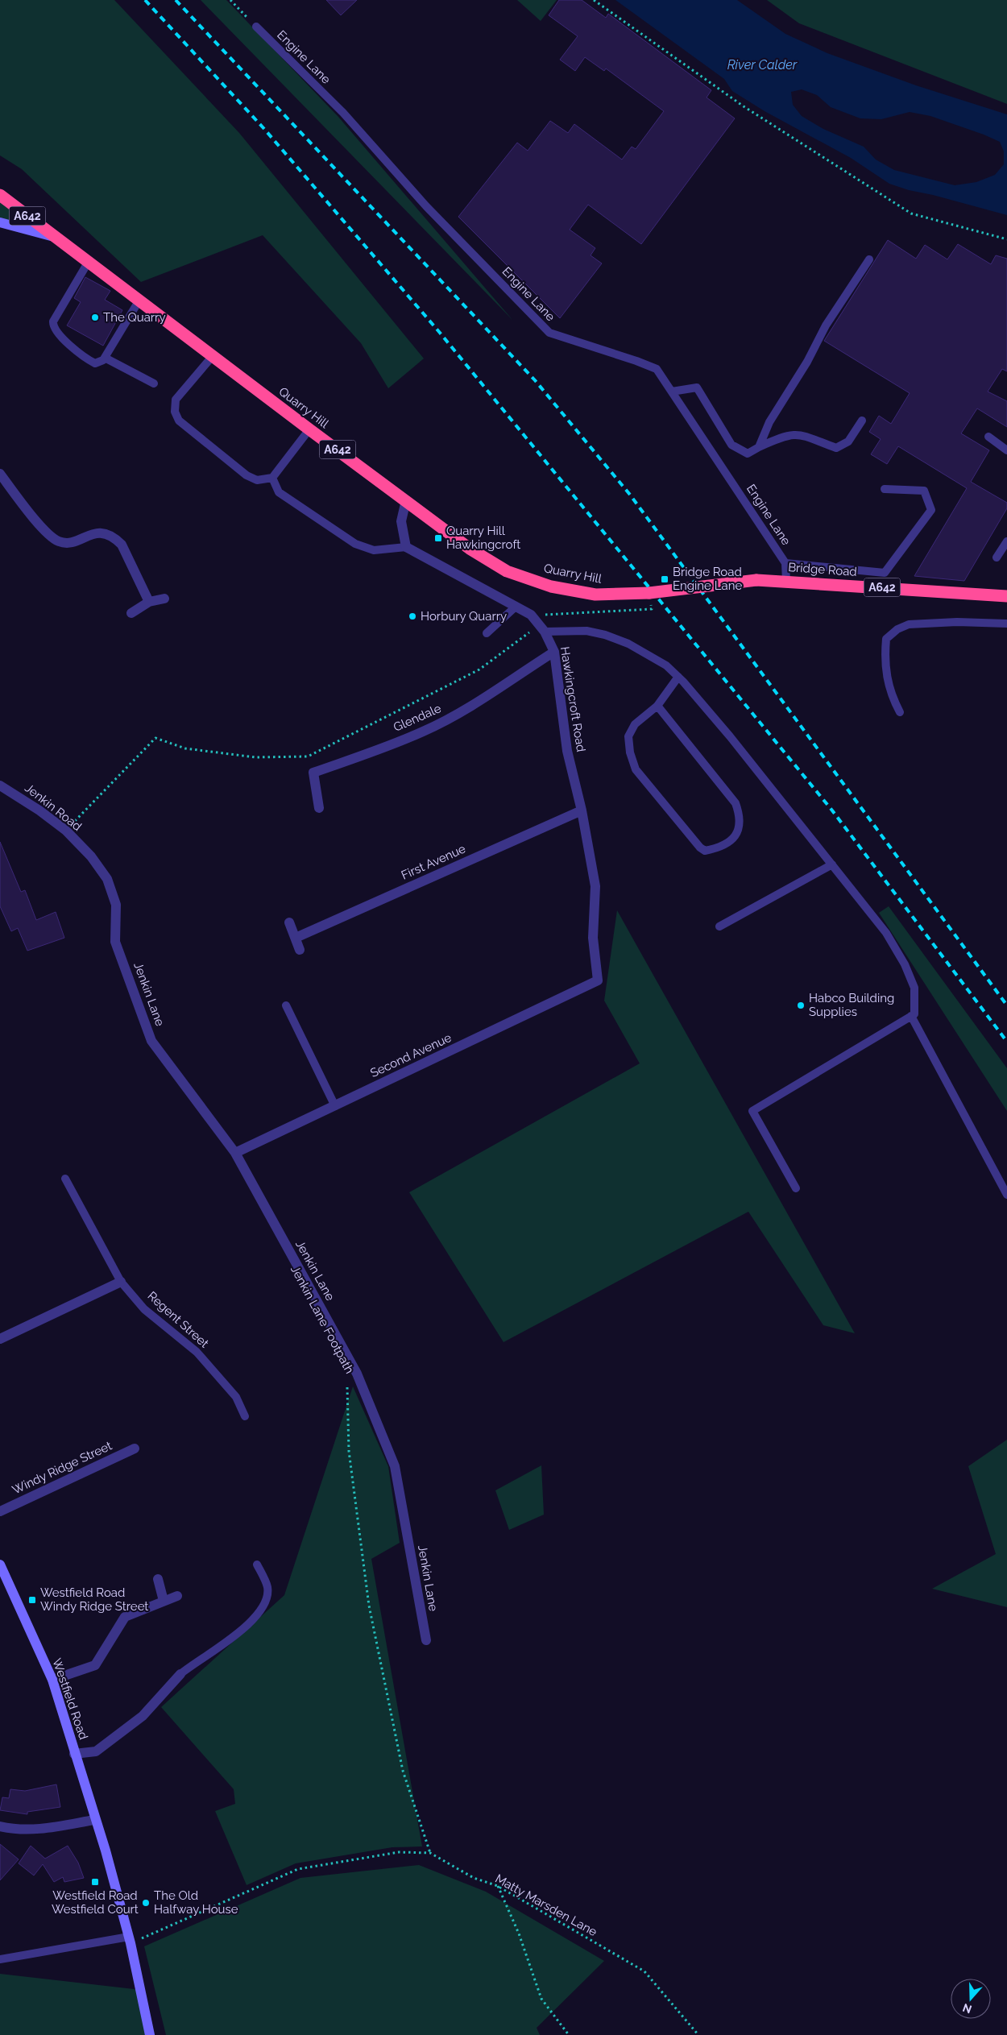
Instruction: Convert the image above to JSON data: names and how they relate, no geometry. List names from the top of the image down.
{
  "streets": {
    "highway": ["A642", "Quarry Hill", "Bridge Road"],
    "main road": ["Westfield Road"],
    "street": [
      "Hawkingcroft Road",
      "Glendale",
      "Jenkin Road",
      "First Avenue",
      "Jenkin Lane",
      "Second Avenue",
      "Windy Ridge Street"
    ],
    "lane": ["Engine Lane", "Regent Street"],
    "path": ["Jenkin Lane Footpath", "Matty Marsden Lane"]
  },
  "crossings": [
    ["Engine Lane", "Bridge Road"],
    ["A642", "Quarry Hill"],
    ["Quarry Hill", "Bridge Road"],
    ["Hawkingcroft Road", "Glendale"],
    ["Hawkingcroft Road", "First Avenue"],
    ["Hawkingcroft Road", "Second Avenue"],
    ["Jenkin Road", "Jenkin Lane"],
    ["Jenkin Lane", "Second Avenue"],
    ["Jenkin Lane Footpath", "Matty Marsden Lane"],
    ["Westfield Road", "Matty Marsden Lane"]
  ],
  "water": ["River Calder"],
  "places": {
    "other": [
      "The Quarry",
      "Horbury Quarry",
      "Habco Building Supplies",
      "The Old Halfway House"
    ],
    "transit": [
      "Quarry Hill Hawkingcroft",
      "Bridge Road Engine Lane",
      "Westfield Road Windy Ridge Street",
      "Westfield Road Westfield Court"
    ]
  },
  "north": "bottom"
}
